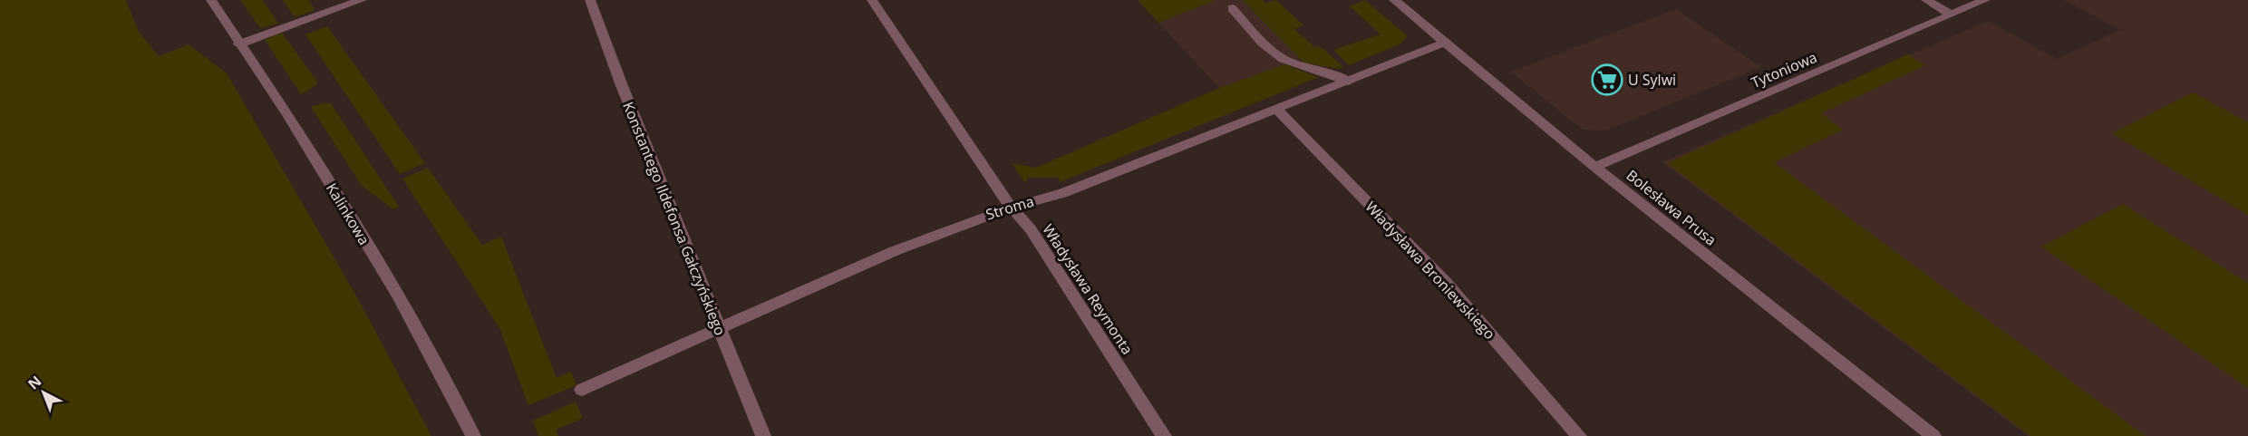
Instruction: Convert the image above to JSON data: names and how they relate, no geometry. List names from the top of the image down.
{
  "streets": {
    "street": [
      "Tytoniowa",
      "Stroma",
      "Bolesława Prusa",
      "Kalinkowa",
      "Konstantego Ildefonsa Gałczyńskiego",
      "Władysława Broniewskiego",
      "Władysława Reymonta"
    ]
  },
  "crossings": [
    ["Tytoniowa", "Bolesława Prusa"],
    ["Stroma", "Bolesława Prusa"],
    ["Stroma", "Konstantego Ildefonsa Gałczyńskiego"],
    ["Stroma", "Władysława Broniewskiego"],
    ["Stroma", "Władysława Reymonta"]
  ],
  "places": {
    "supermarket": ["U Sylwi"]
  },
  "north": "top left"
}
